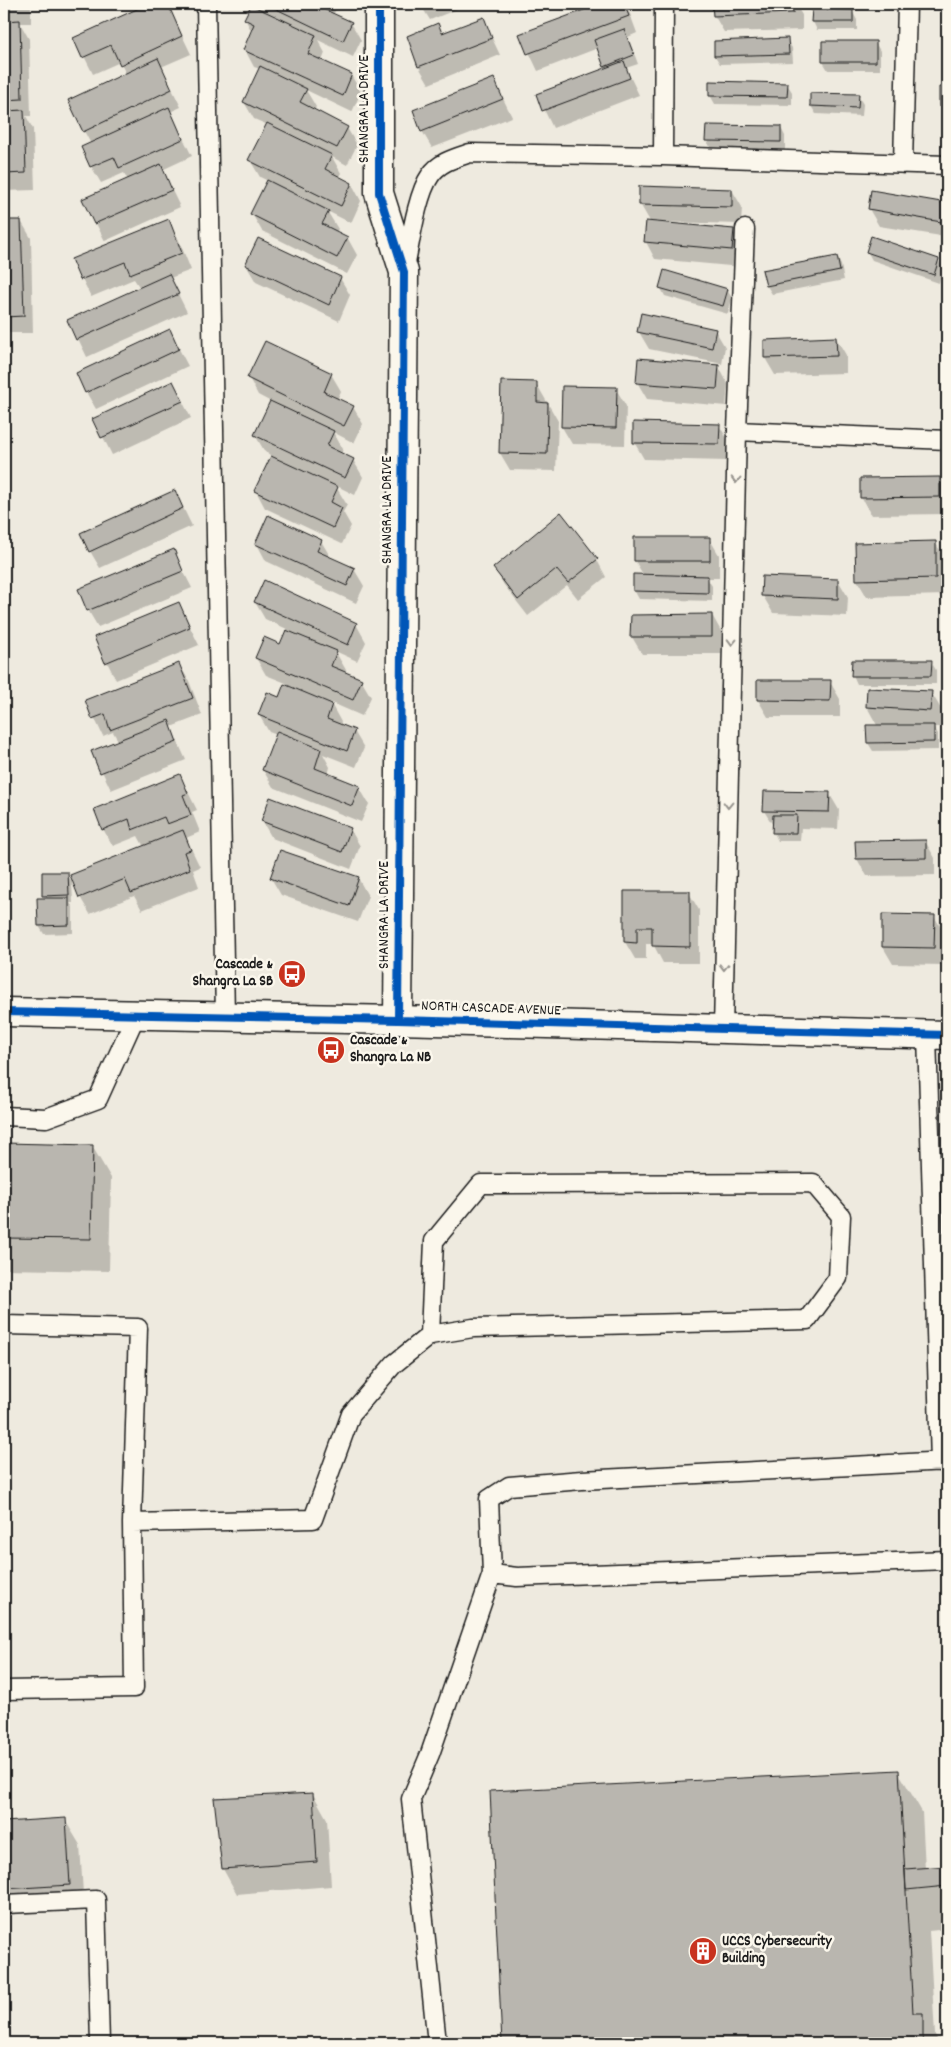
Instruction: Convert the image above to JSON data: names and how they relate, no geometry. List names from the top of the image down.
{
  "streets": {
    "street": ["SHANGRA LA DRIVE", "NORTH CASCADE AVENUE"]
  },
  "crossings": [
    ["SHANGRA LA DRIVE", "NORTH CASCADE AVENUE"]
  ],
  "places": {
    "bus stop": ["Cascade & Shangra La SB", "Cascade & Shangra La NB"],
    "building": ["UCCS Cybersecurity Building"]
  }
}
